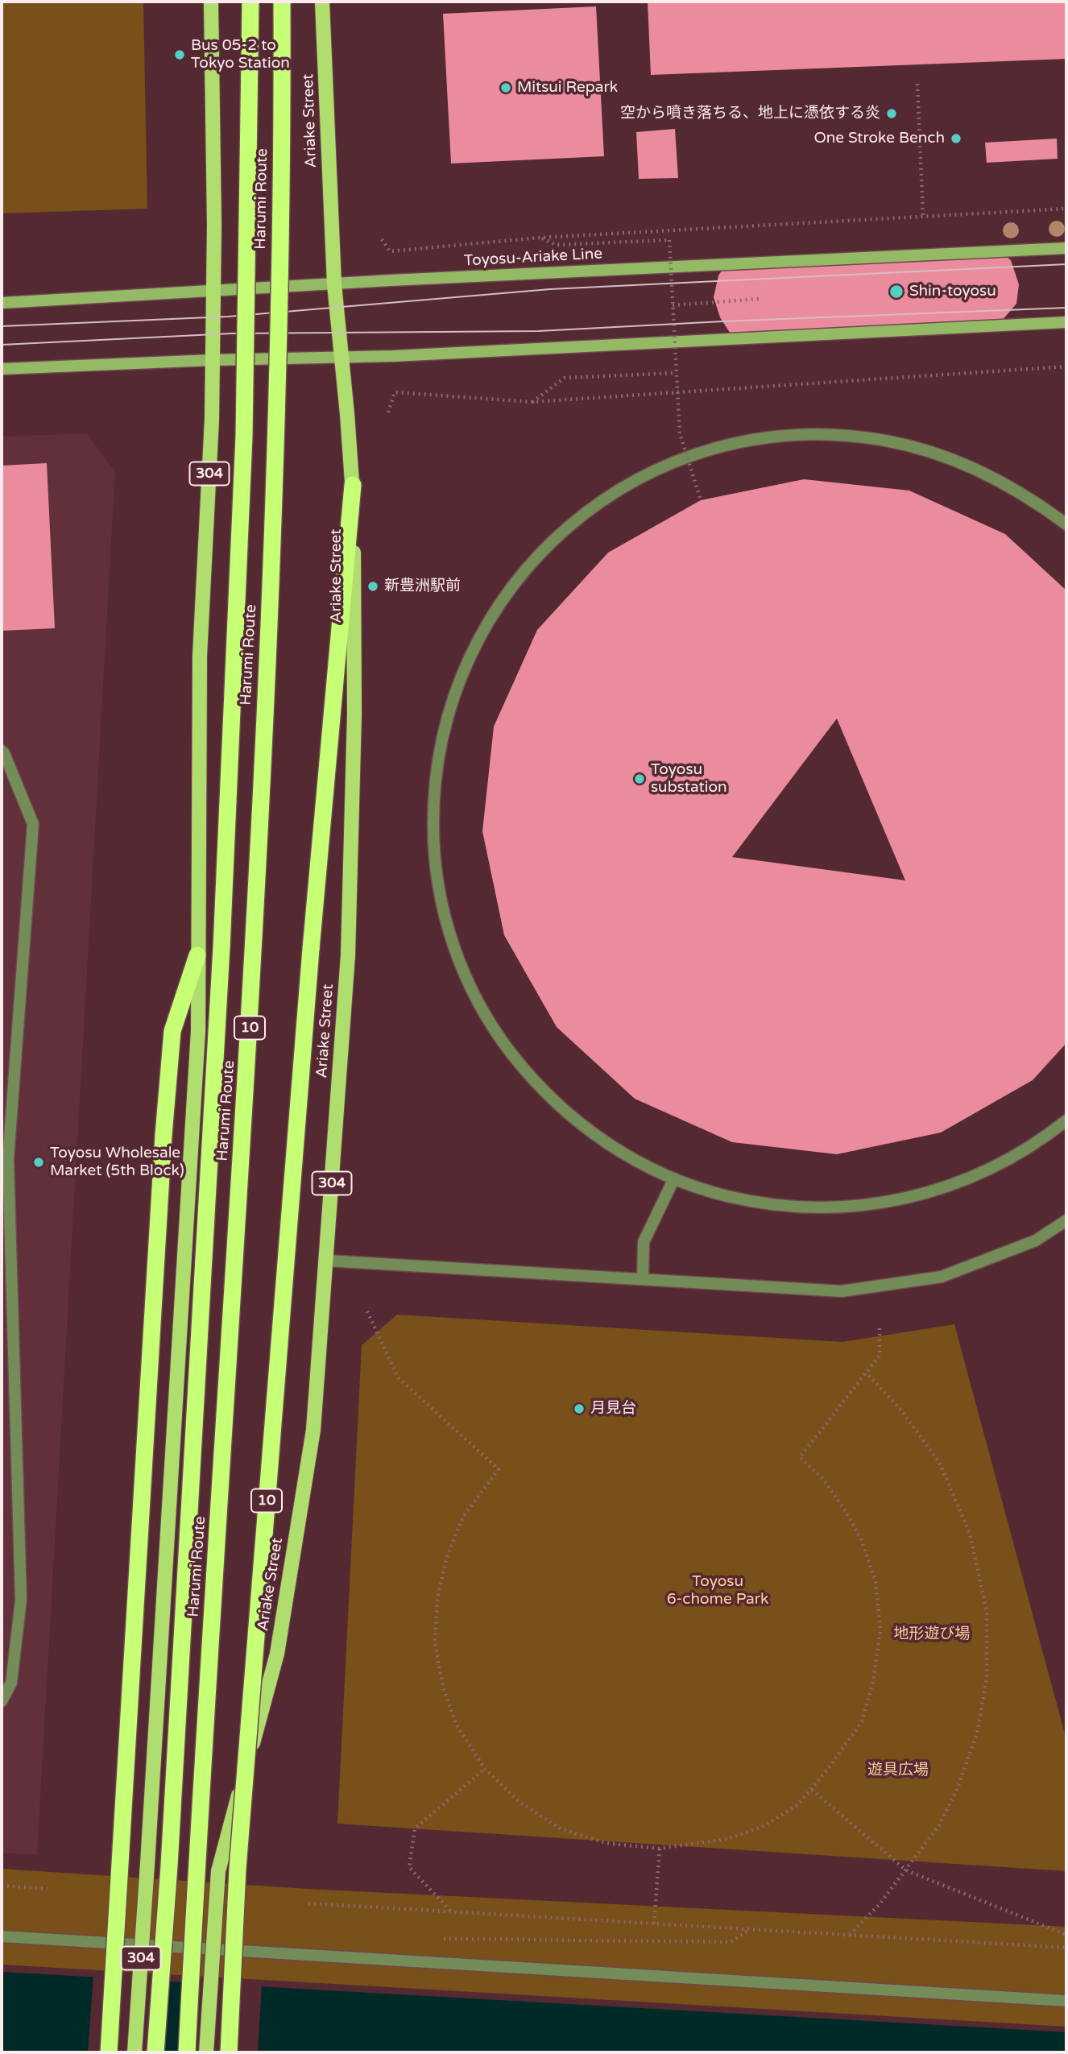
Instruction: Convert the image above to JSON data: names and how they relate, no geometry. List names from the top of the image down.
{
  "streets": {
    "highway": ["Harumi Route", "10"],
    "main road": ["Ariake Street", "Toyosu-Ariake Line", "304"]
  },
  "crossings": [
    ["Ariake Street", "Toyosu-Ariake Line"],
    ["Ariake Street", "10"],
    ["Toyosu-Ariake Line", "304"]
  ],
  "parks": ["Toyosu 6-chome Park", "地形遊び場", "遊具広場"],
  "places": [
    "Bus 05-2 to Tokyo Station",
    "Mitsui Repark",
    "空から噴き落ちる、地上に憑依する炎",
    "One Stroke Bench",
    "Shin-toyosu",
    "新豊洲駅前",
    "Toyosu substation",
    "Toyosu Wholesale Market (5th Block)",
    "月見台"
  ]
}
